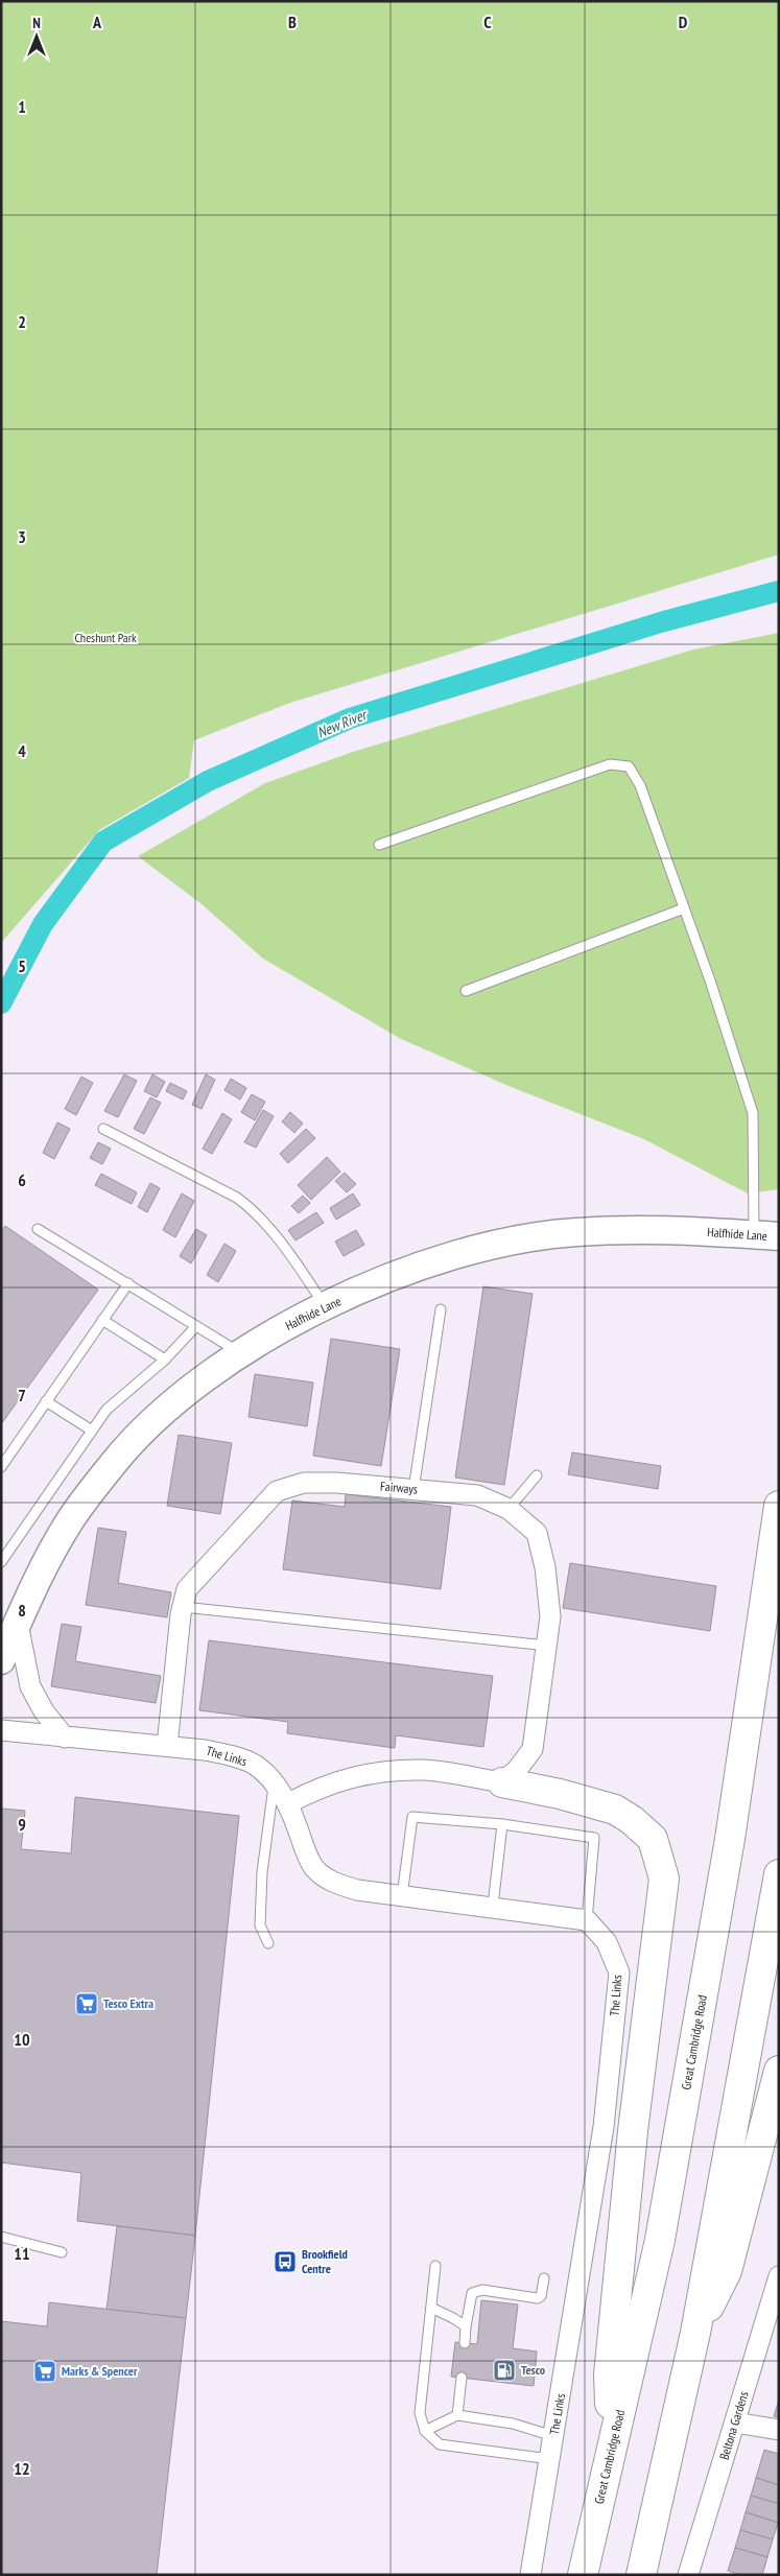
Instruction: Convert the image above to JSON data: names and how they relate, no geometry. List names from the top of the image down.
{
  "streets": {
    "highway": ["Great Cambridge Road"],
    "main road": ["Halfhide Lane"],
    "street": ["Fairways", "The Links", "Beltona Gardens"]
  },
  "crossings": [
    ["Fairways", "The Links"]
  ],
  "water": ["New River"],
  "parks": ["Cheshunt Park"],
  "places": {
    "supermarket": ["Tesco Extra", "Marks & Spencer"],
    "bus stop": ["Brookfield Centre"],
    "fuel station": ["Tesco"]
  },
  "north": "top",
  "grid": {
    "columns": [
      "A",
      "B",
      "C",
      "D"
    ],
    "rows": [
      "1",
      "2",
      "3",
      "4",
      "5",
      "6",
      "7",
      "8",
      "9",
      "10",
      "11",
      "12"
    ]
  }
}
